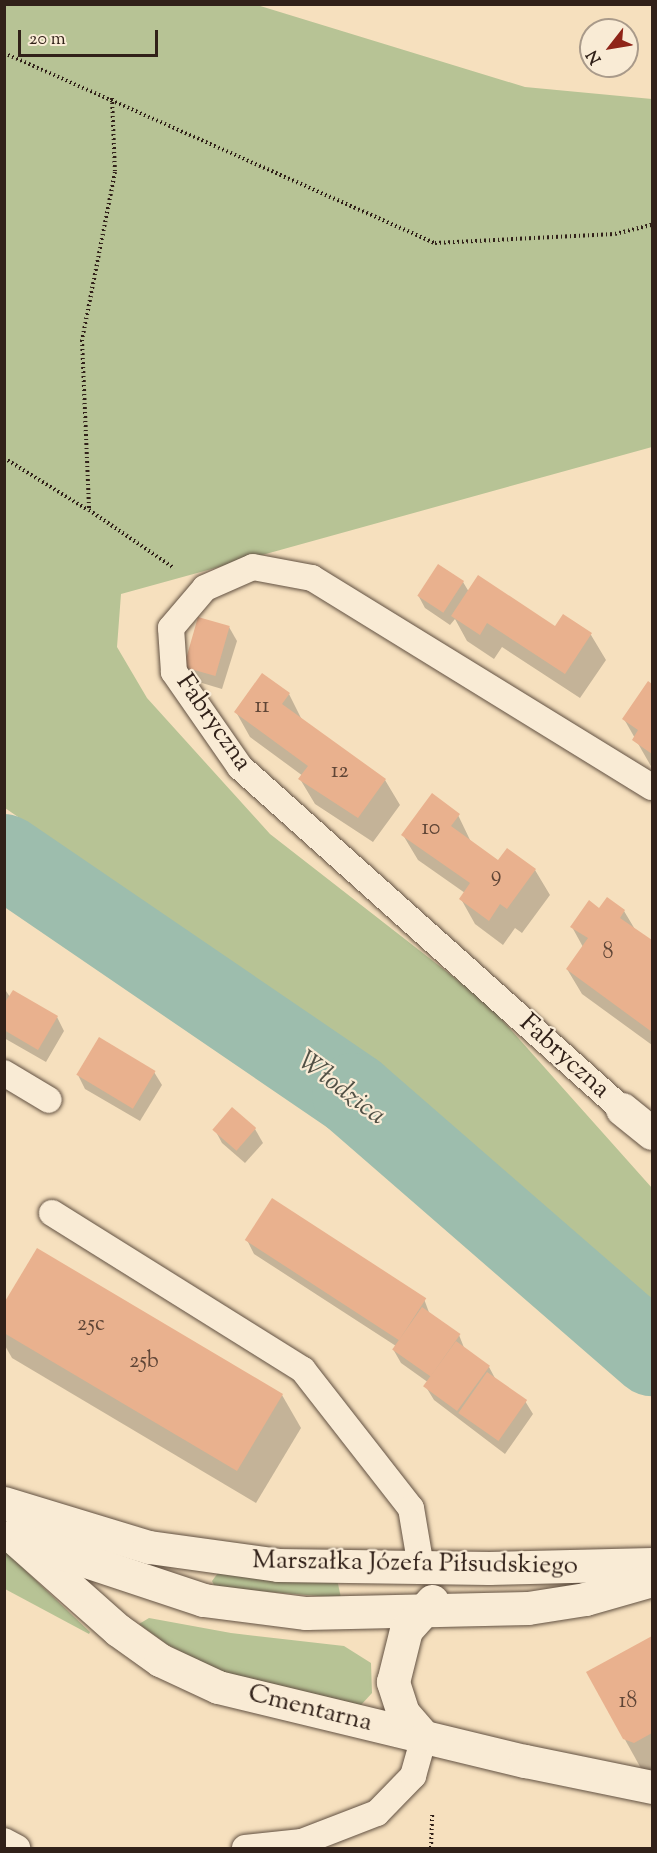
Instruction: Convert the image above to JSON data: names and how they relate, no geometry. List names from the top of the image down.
{
  "streets": {
    "street": ["Marszałka Józefa Piłsudskiego", "Cmentarna"],
    "lane": ["Fabryczna"]
  },
  "crossings": [
    ["Marszałka Józefa Piłsudskiego", "Cmentarna"]
  ],
  "water": ["Włodzica"],
  "house_numbers": [
    "11",
    "12",
    "10",
    "9",
    "8",
    "25c",
    "25b",
    "18"
  ],
  "scale_bar": "20 m",
  "north": "bottom left"
}
